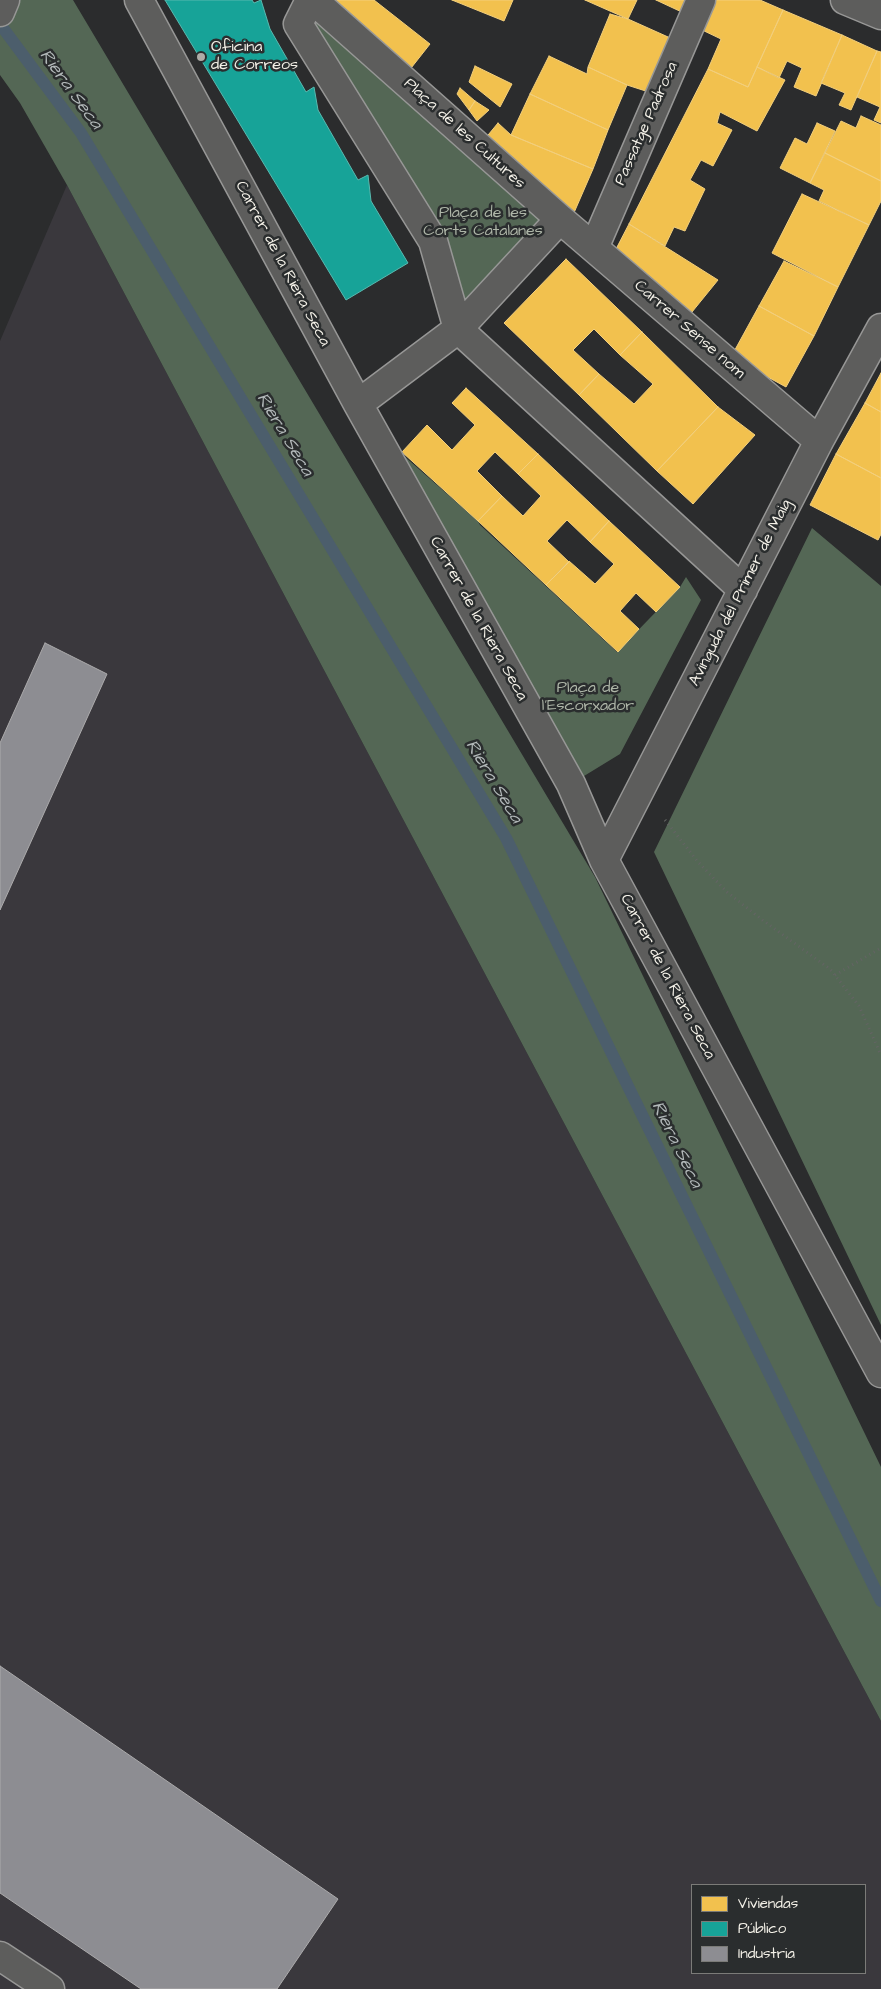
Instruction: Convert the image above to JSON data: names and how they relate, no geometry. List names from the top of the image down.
{
  "streets": {
    "street": [
      "Passatge Padrosa",
      "Plaça de les Cultures",
      "Carrer de la Riera Seca",
      "Carrer Sense nom",
      "Avinguda del Primer de Maig"
    ]
  },
  "crossings": [
    ["Passatge Padrosa", "Carrer Sense nom"],
    ["Plaça de les Cultures", "Carrer Sense nom"],
    ["Carrer de la Riera Seca", "Avinguda del Primer de Maig"],
    ["Carrer Sense nom", "Avinguda del Primer de Maig"]
  ],
  "water": ["Riera Seca"],
  "parks": ["Plaça de les Corts Catalanes", "Plaça de l'Escorxador"],
  "places": ["Oficina de Correos"],
  "legend": ["Viviendas", "Público", "Industria"]
}
